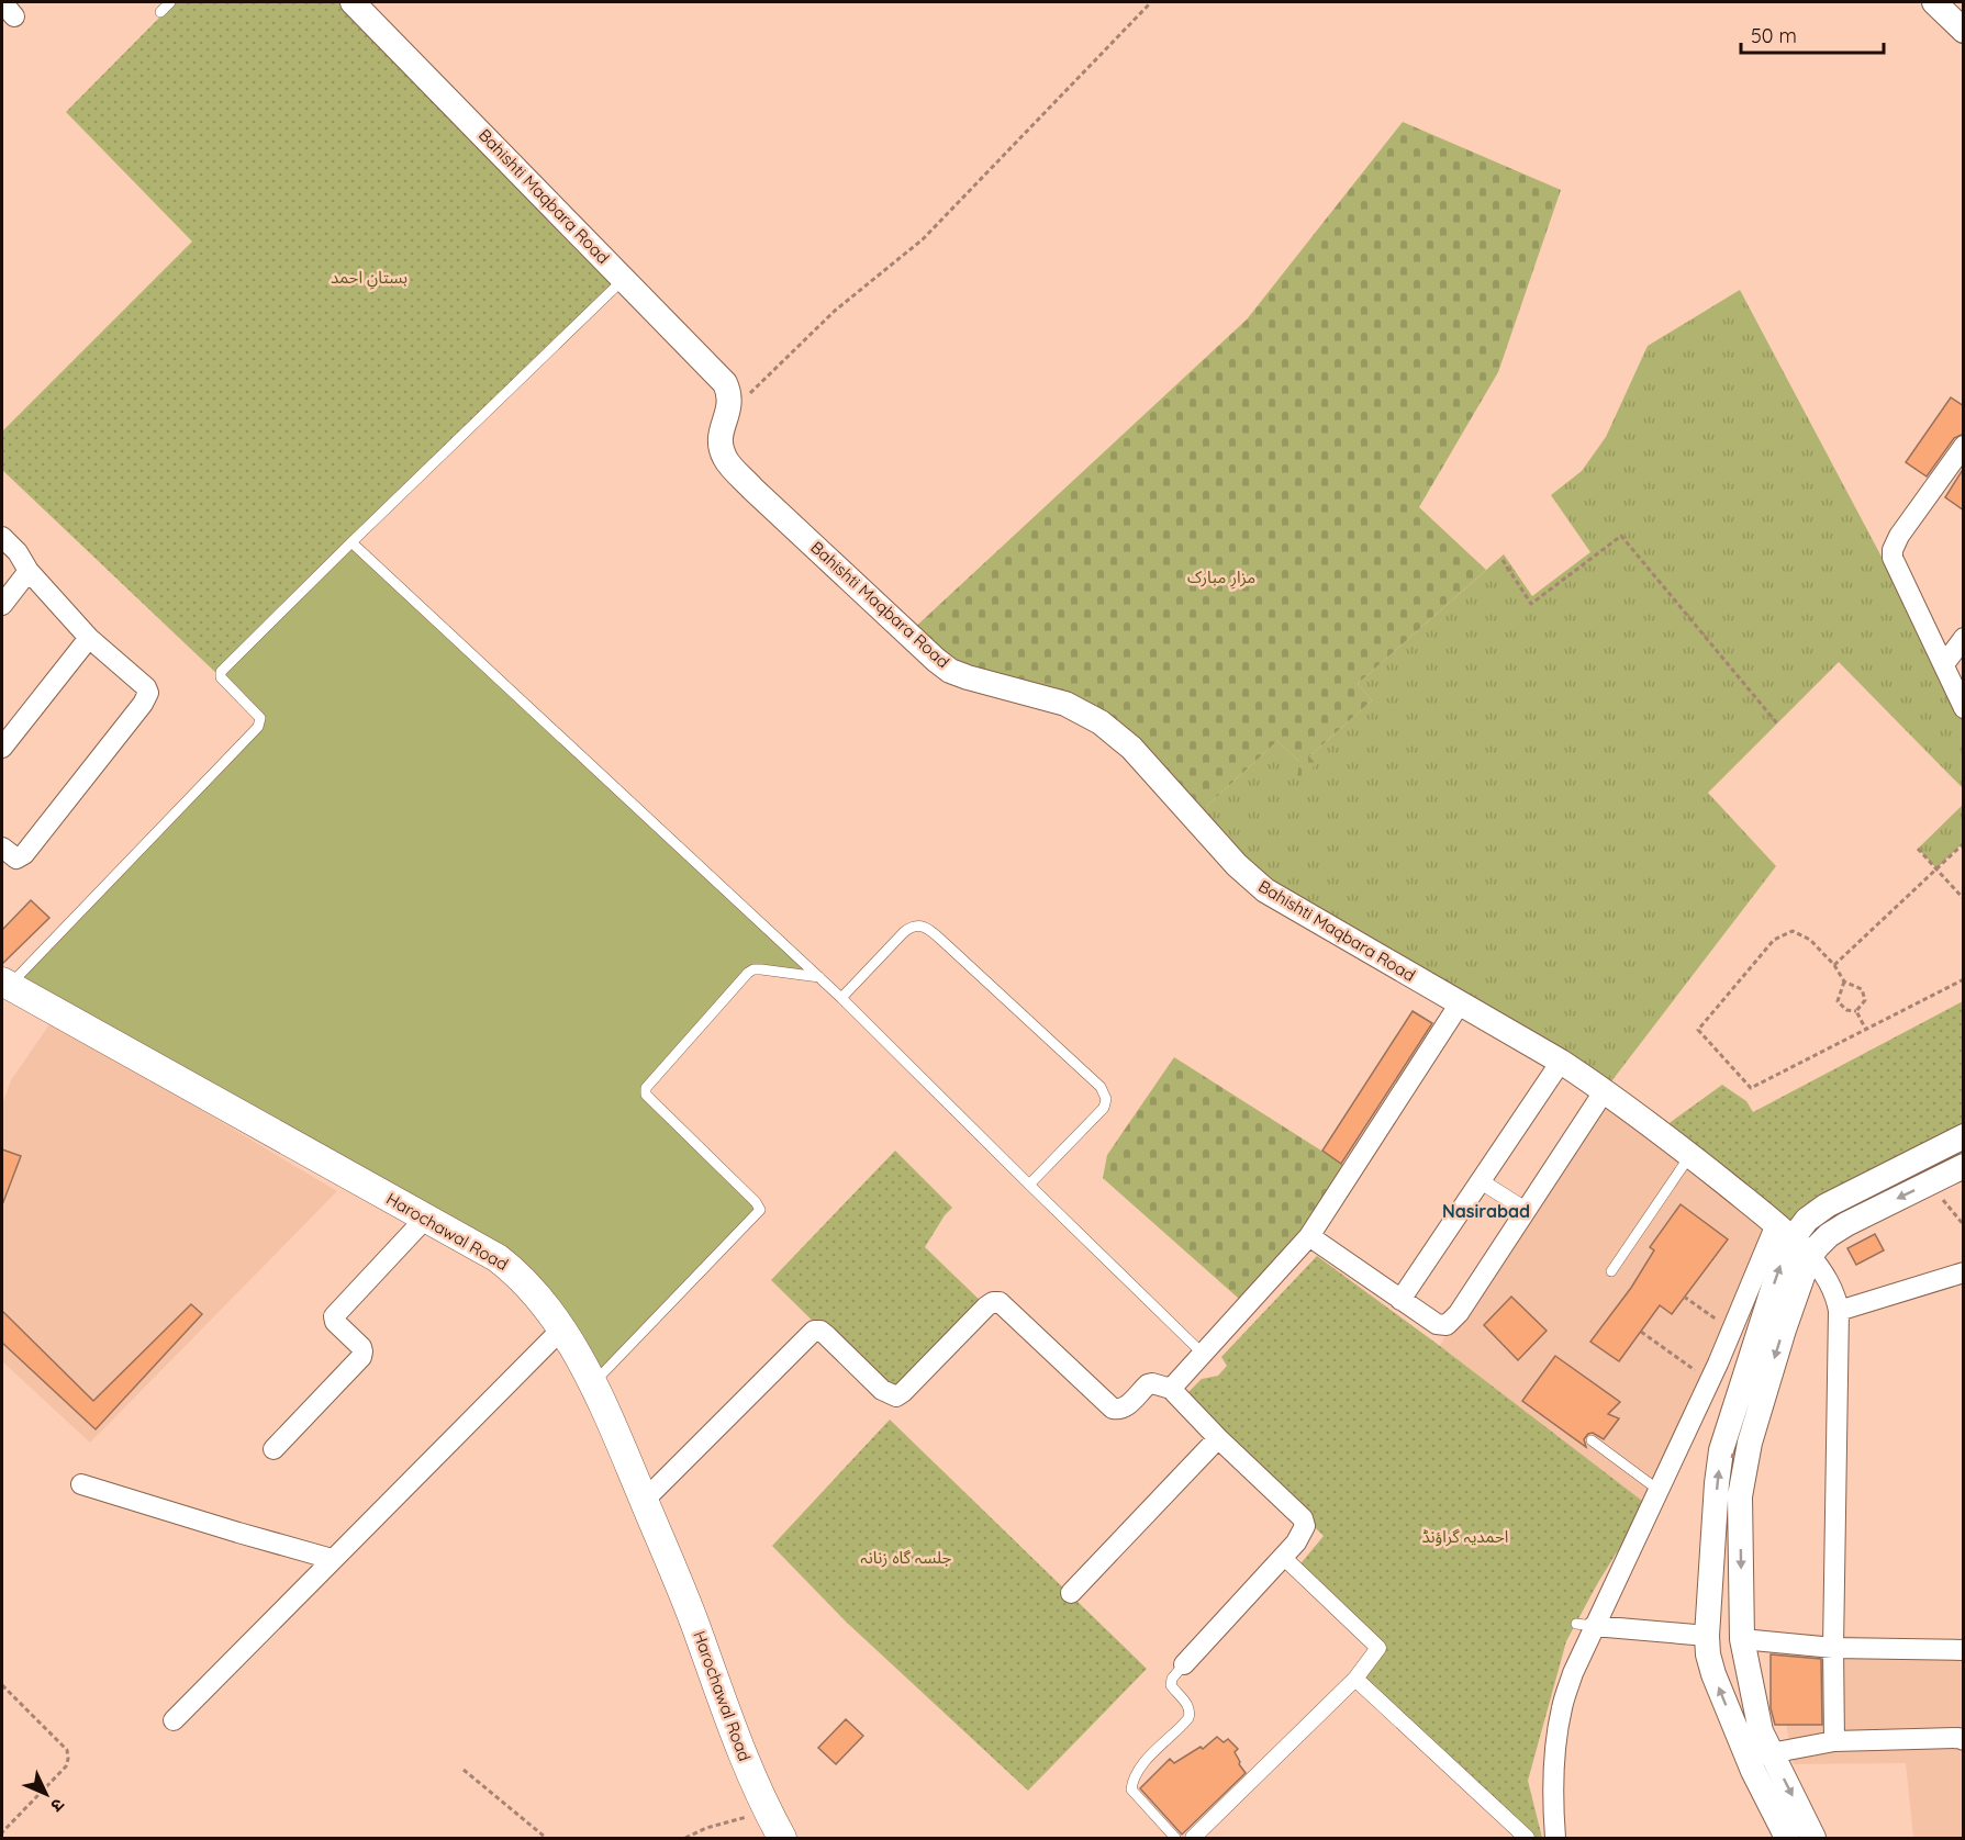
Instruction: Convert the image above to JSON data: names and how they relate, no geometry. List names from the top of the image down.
{
  "streets": {
    "main road": ["Harochawal Road"],
    "street": ["Bahishti Maqbara Road"]
  },
  "districts": ["Nasirabad"],
  "parks": [
    "بستانِ احمد",
    "مزارِ مبارک",
    "احمدیہ گراؤنڈ",
    "جلسہ گاہ زنانہ"
  ],
  "scale_bar": "50 m",
  "north": "bottom right"
}
